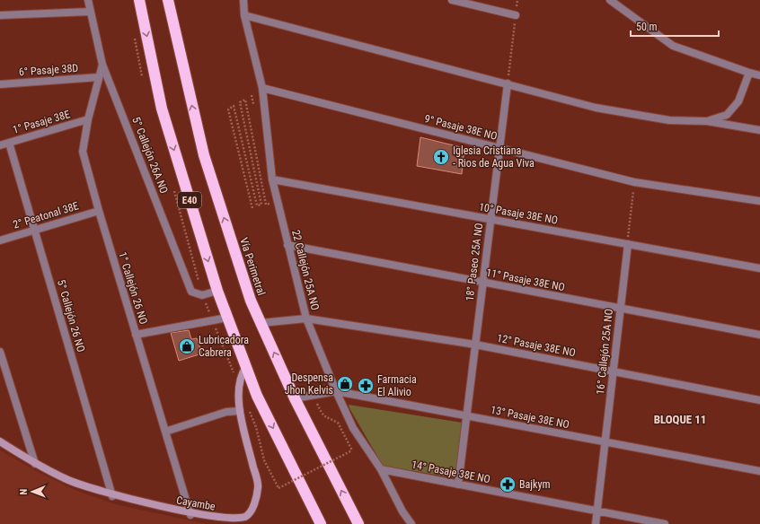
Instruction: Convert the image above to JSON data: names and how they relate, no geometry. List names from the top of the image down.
{
  "streets": {
    "highway": ["E40", "Vía Perimetral"],
    "street": [
      "6° Pasaje 38D",
      "1° Pasaje 38E",
      "9° Pasaje 38E NO",
      "5° Callejón 26A NO",
      "10° Pasaje 38E NO",
      "2° Peatonal 38E",
      "18° Paseo 25A NO",
      "22 Callejón 25A NO",
      "11° Pasaje 38E NO",
      "1° Callejón 26 NO",
      "5° Callejón 26 NO",
      "12° Pasaje 38E NO",
      "16° Callejón 25A NO",
      "13° Pasaje 38E NO",
      "14° Pasaje 38E NO",
      "Cayambe"
    ]
  },
  "crossings": [
    ["6° Pasaje 38D", "1° Callejón 26 NO"],
    ["1° Pasaje 38E", "1° Callejón 26 NO"],
    ["1° Pasaje 38E", "5° Callejón 26 NO"],
    ["9° Pasaje 38E NO", "18° Paseo 25A NO"],
    ["9° Pasaje 38E NO", "22 Callejón 25A NO"],
    ["5° Callejón 26A NO", "E40"],
    ["5° Callejón 26A NO", "1° Callejón 26 NO"],
    ["E40", "Cayambe"],
    ["10° Pasaje 38E NO", "18° Paseo 25A NO"],
    ["10° Pasaje 38E NO", "22 Callejón 25A NO"],
    ["10° Pasaje 38E NO", "16° Callejón 25A NO"],
    ["2° Peatonal 38E", "1° Callejón 26 NO"],
    ["2° Peatonal 38E", "5° Callejón 26 NO"],
    ["18° Paseo 25A NO", "11° Pasaje 38E NO"],
    ["18° Paseo 25A NO", "12° Pasaje 38E NO"],
    ["18° Paseo 25A NO", "13° Pasaje 38E NO"],
    ["18° Paseo 25A NO", "14° Pasaje 38E NO"],
    ["Vía Perimetral", "12° Pasaje 38E NO"],
    ["Vía Perimetral", "13° Pasaje 38E NO"],
    ["22 Callejón 25A NO", "11° Pasaje 38E NO"],
    ["22 Callejón 25A NO", "12° Pasaje 38E NO"],
    ["22 Callejón 25A NO", "13° Pasaje 38E NO"],
    ["22 Callejón 25A NO", "14° Pasaje 38E NO"],
    ["11° Pasaje 38E NO", "16° Callejón 25A NO"],
    ["1° Callejón 26 NO", "Cayambe"],
    ["5° Callejón 26 NO", "Cayambe"],
    ["12° Pasaje 38E NO", "16° Callejón 25A NO"],
    ["16° Callejón 25A NO", "13° Pasaje 38E NO"],
    ["16° Callejón 25A NO", "14° Pasaje 38E NO"]
  ],
  "districts": ["BLOQUE 11"],
  "places": {
    "church": ["Iglesia Cristiana - Rios de Agua Viva"],
    "shop": ["Lubricadora Cabrera", "Despensa Jhon Kelvis"],
    "pharmacy": ["Farmacia El Alivio", "Bajkym"]
  },
  "scale_bar": "50 m",
  "north": "left"
}
